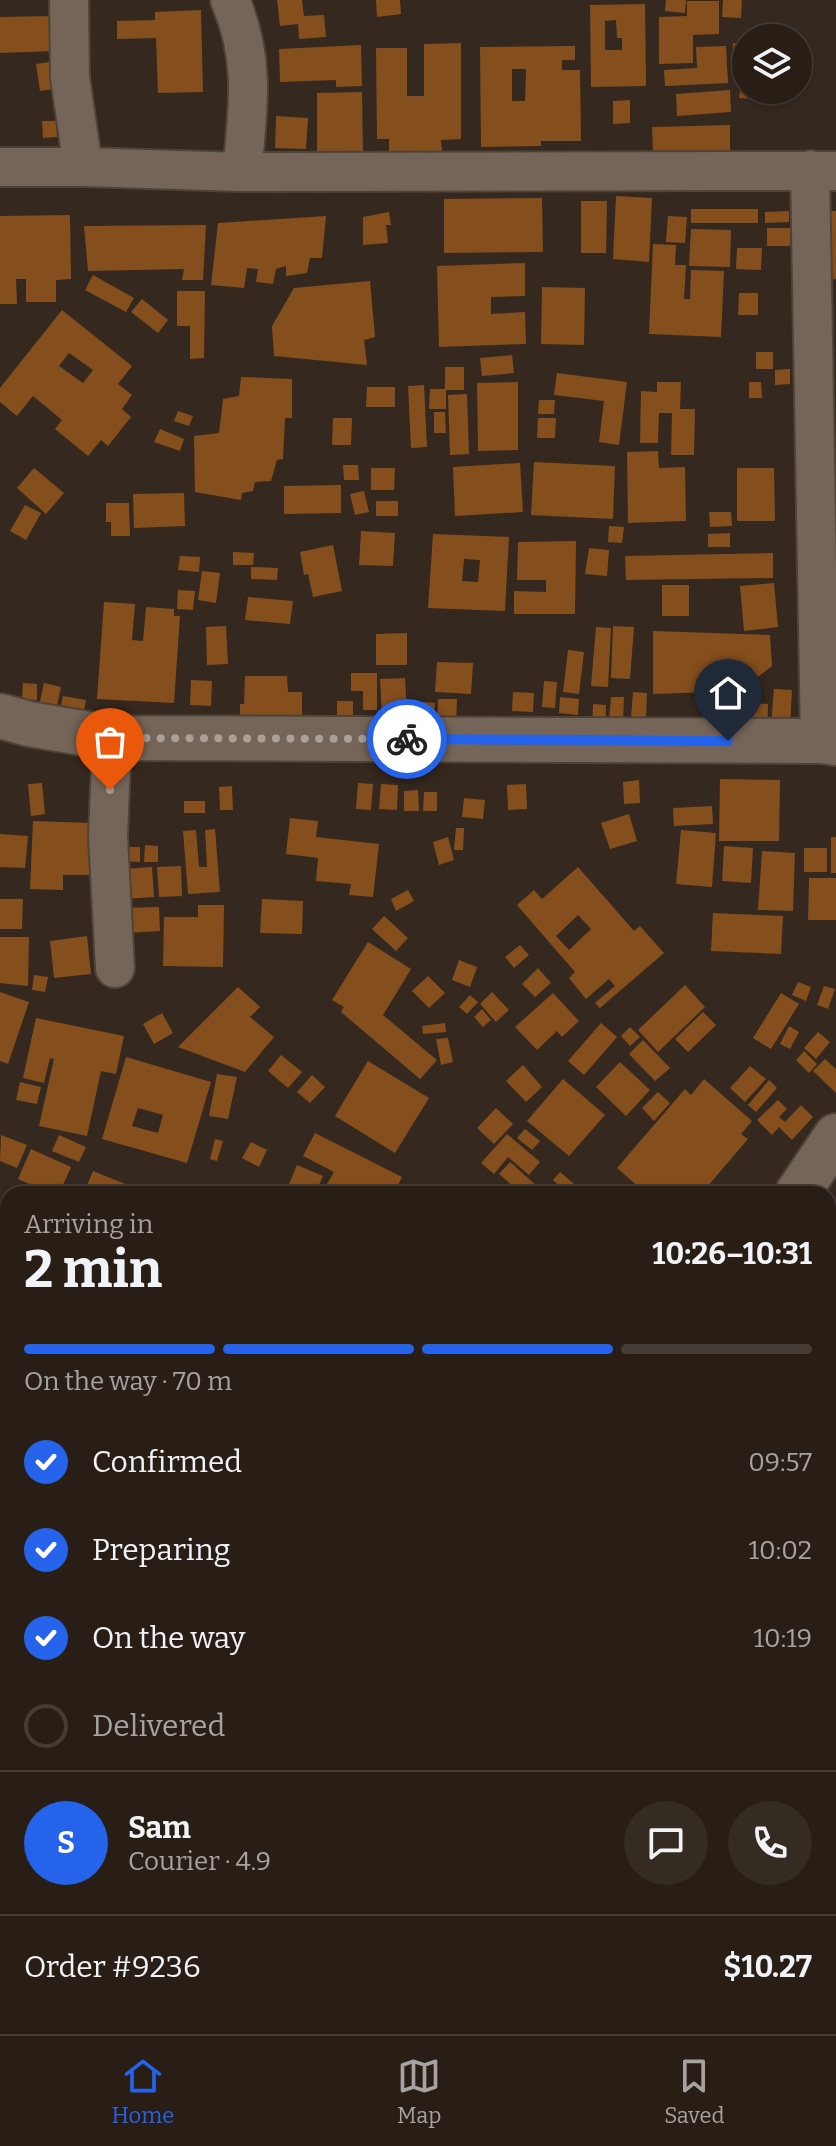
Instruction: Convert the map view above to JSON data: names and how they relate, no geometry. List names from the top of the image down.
{
  "page": {
    "heading": ["2 min", "Arriving in", "10:26–10:31"],
    "panel": [
      "Sam",
      "Courier · 4.9",
      "Order #9236",
      "$10.27"
    ],
    "bar": "On the way · 70 m",
    "list": [
      ["Confirmed", "09:57"],
      ["Preparing", "10:02"],
      ["On the way", "10:19"],
      "Delivered"
    ],
    "round": "S",
    "tabs": ["Home", "Map", "Saved"]
  }
}
